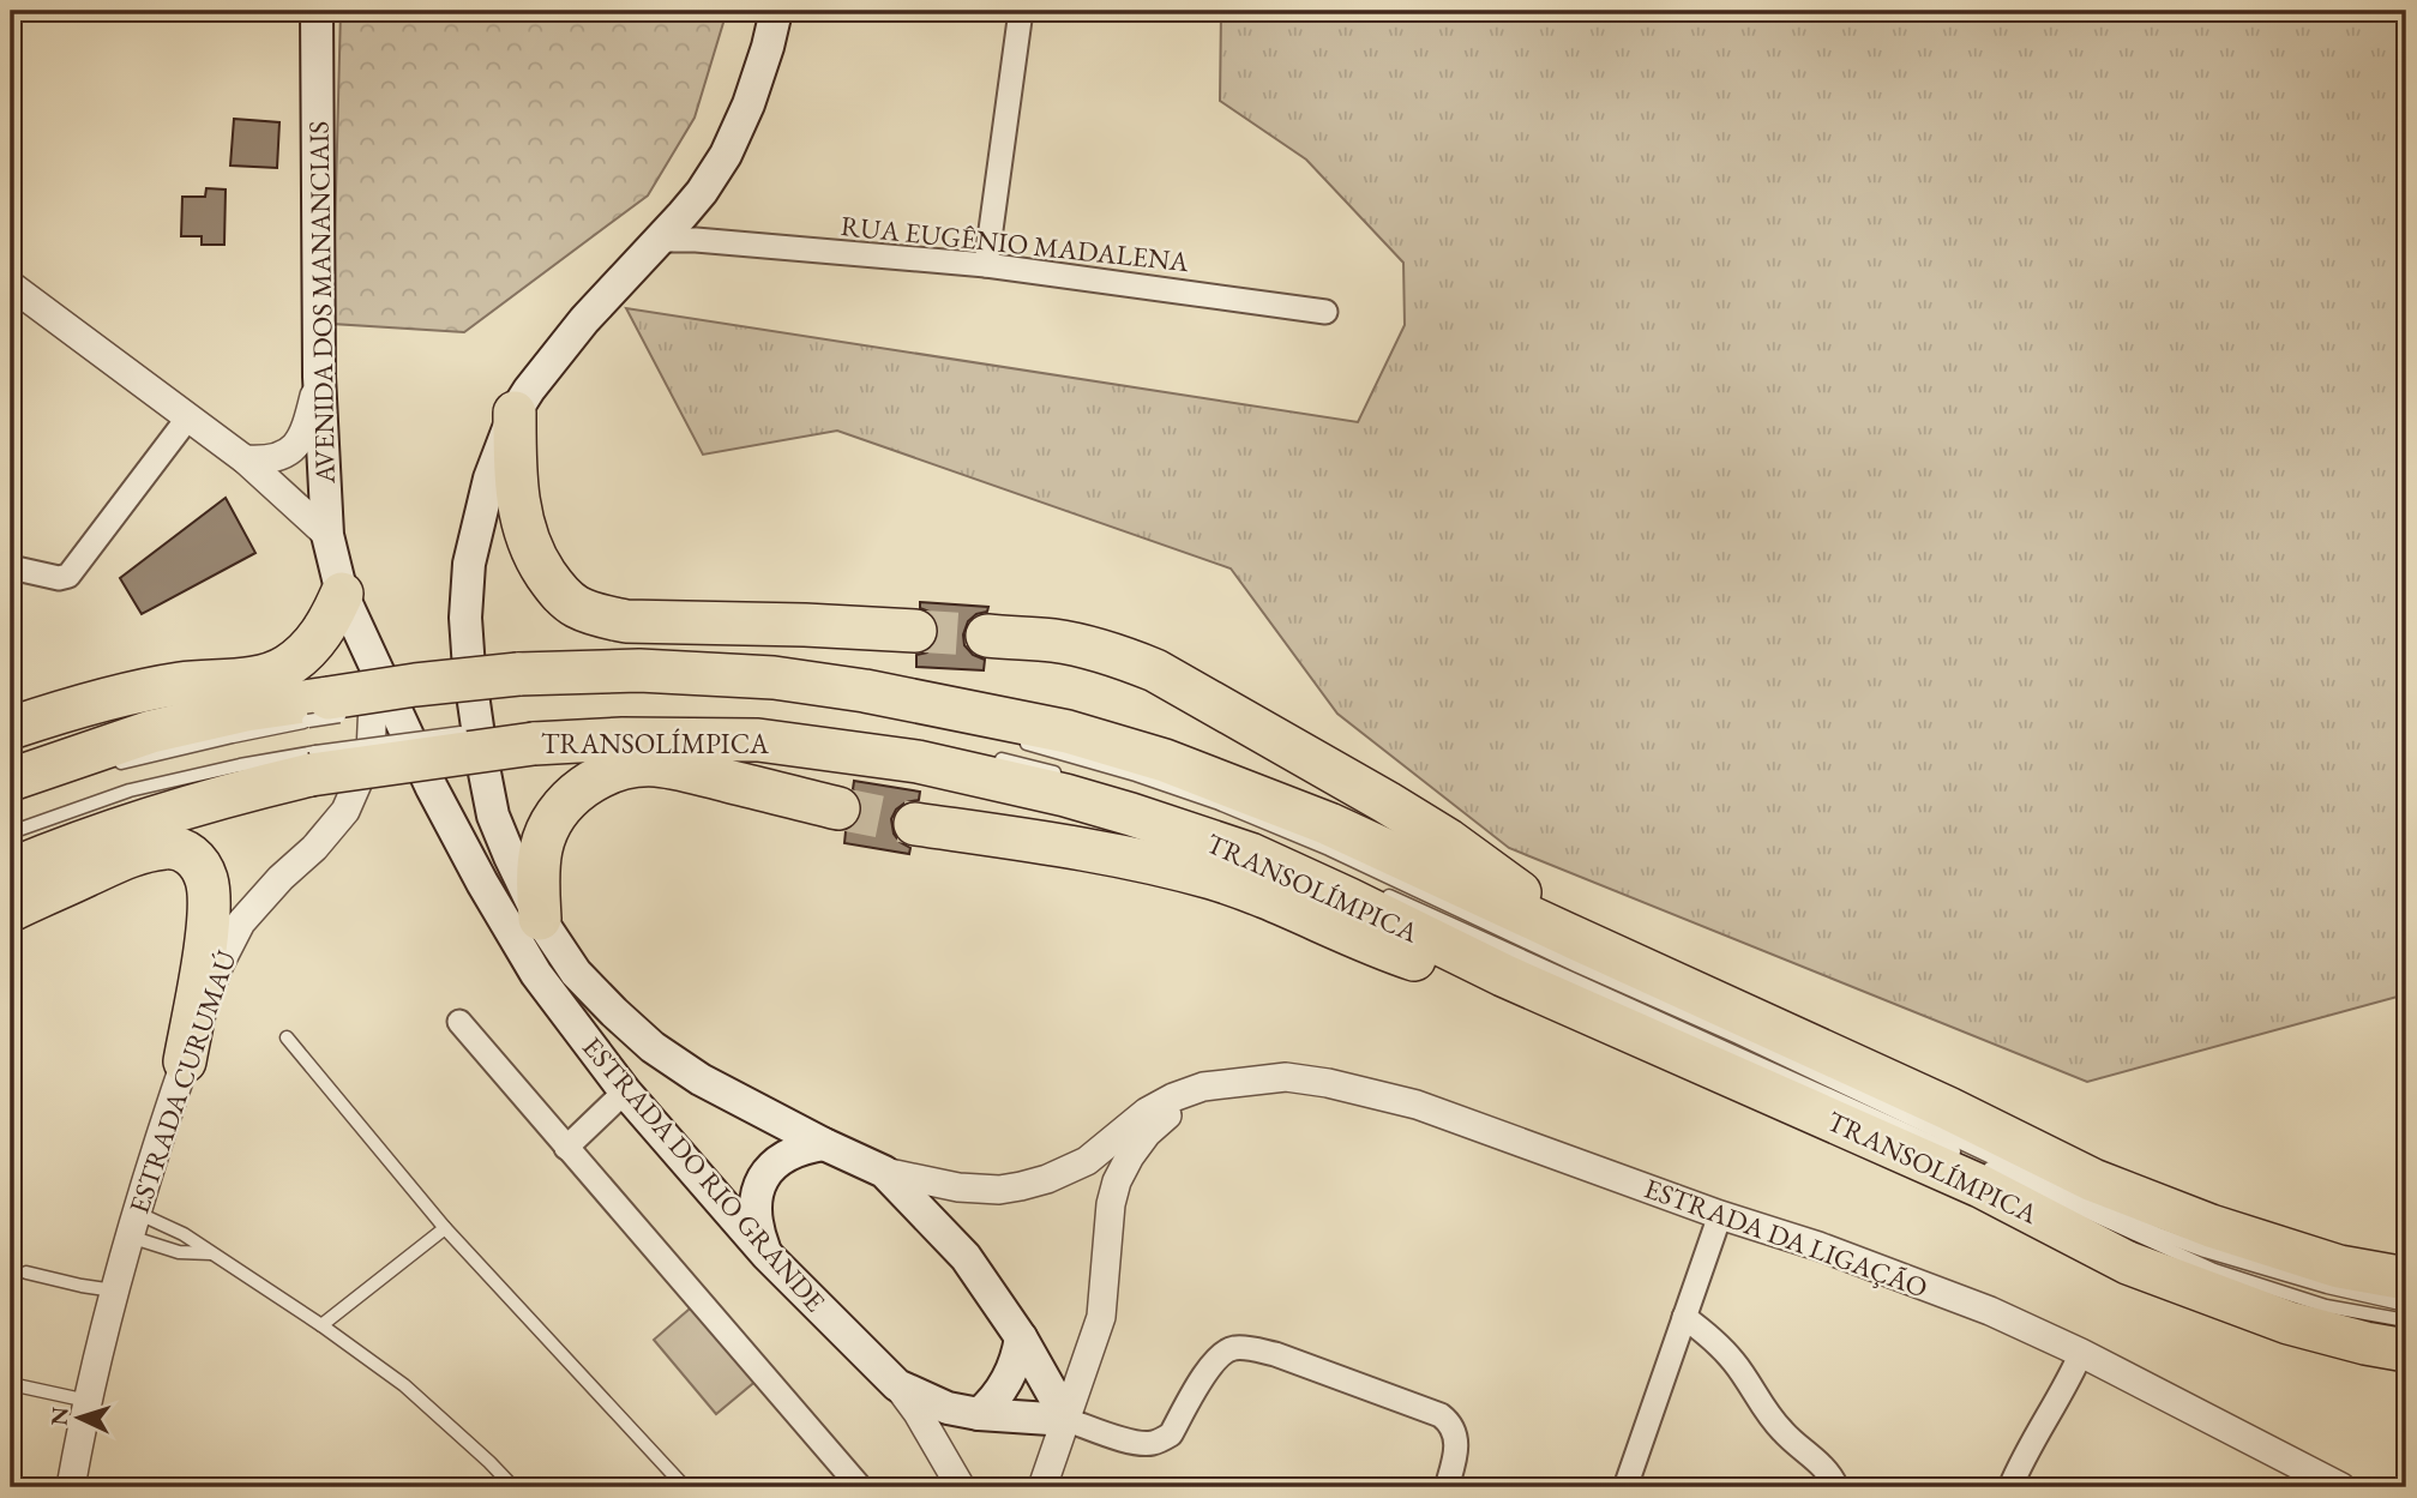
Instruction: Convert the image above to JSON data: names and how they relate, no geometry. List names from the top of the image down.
{
  "streets": {
    "highway": ["TRANSOLÍMPICA"],
    "main road": ["AVENIDA DOS MANANCIAIS", "ESTRADA DO RIO GRANDE"],
    "street": ["RUA EUGÊNIO MADALENA", "ESTRADA CURUMAÚ", "ESTRADA DA LIGAÇÃO"]
  },
  "crossings": [
    ["RUA EUGÊNIO MADALENA", "ESTRADA DO RIO GRANDE"],
    ["AVENIDA DOS MANANCIAIS", "ESTRADA DO RIO GRANDE"],
    ["ESTRADA CURUMAÚ", "ESTRADA DO RIO GRANDE"],
    ["ESTRADA DO RIO GRANDE", "ESTRADA DA LIGAÇÃO"]
  ],
  "north": "left"
}
